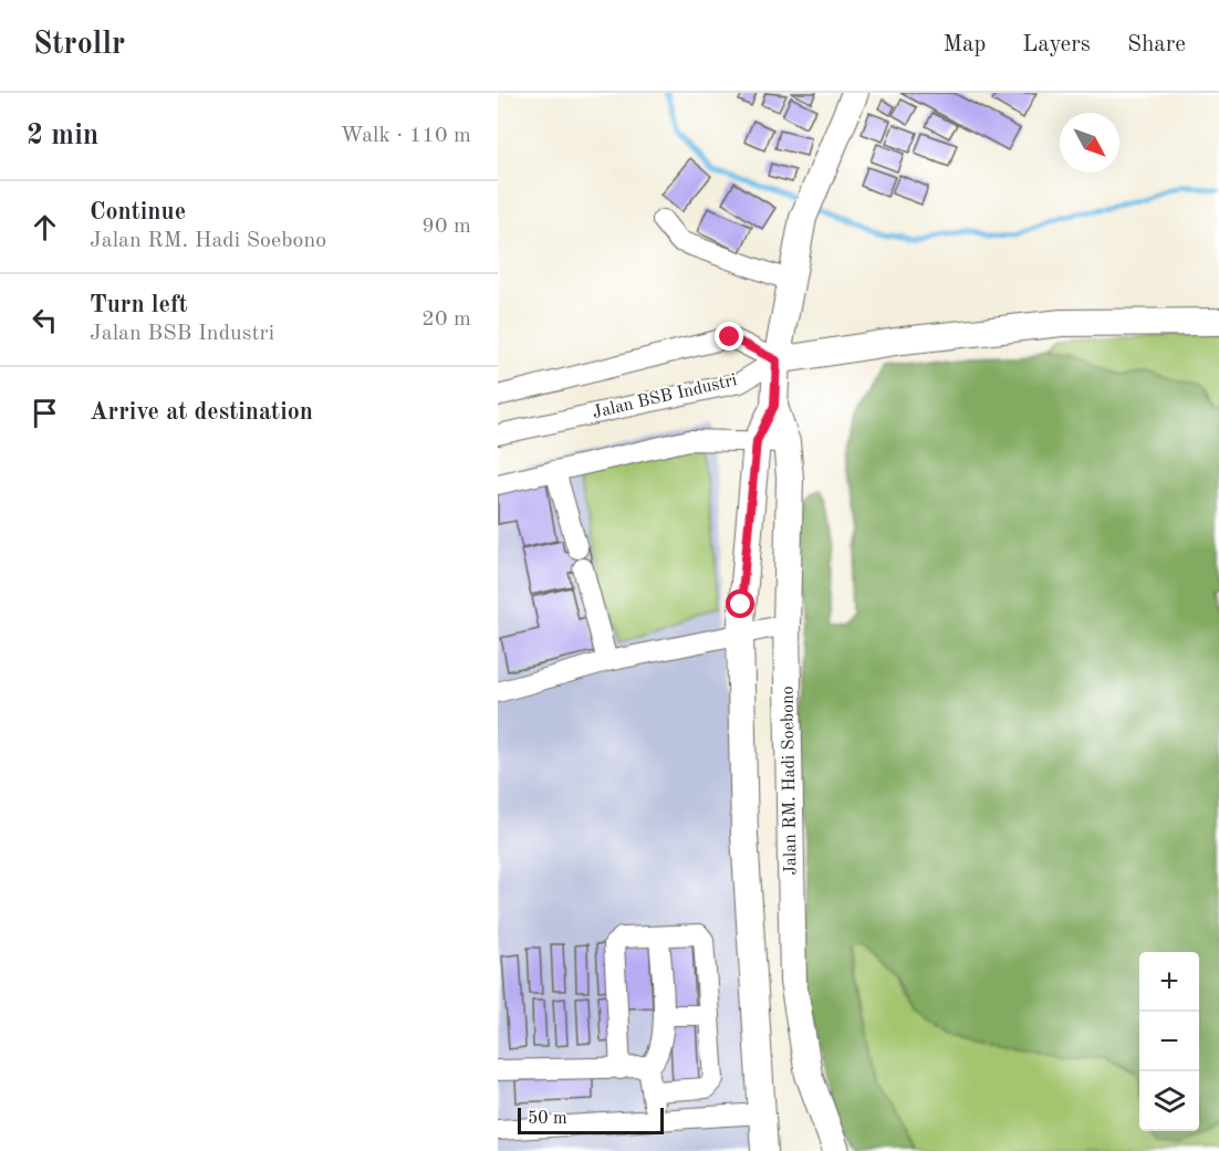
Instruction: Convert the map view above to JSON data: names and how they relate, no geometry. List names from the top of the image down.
{
  "streets": {
    "main road": ["Jalan RM. Hadi Soebono"],
    "street": ["Jalan BSB Industri"]
  },
  "crossings": [
    ["Jalan BSB Industri", "Jalan RM. Hadi Soebono"]
  ],
  "scale_bar": "50 m",
  "north": "bottom right",
  "page": {
    "header": "Strollr",
    "nav": ["Map", "Layers", "Share"],
    "heading": ["2 min", "Walk · 110 m"],
    "list": [
      ["Continue", "Jalan RM. Hadi Soebono", "90 m"],
      ["Turn left", "Jalan BSB Industri", "20 m"],
      "Arrive at destination"
    ],
    "map_buttons": ["+", "−"],
    "scale": "50 m"
  }
}
